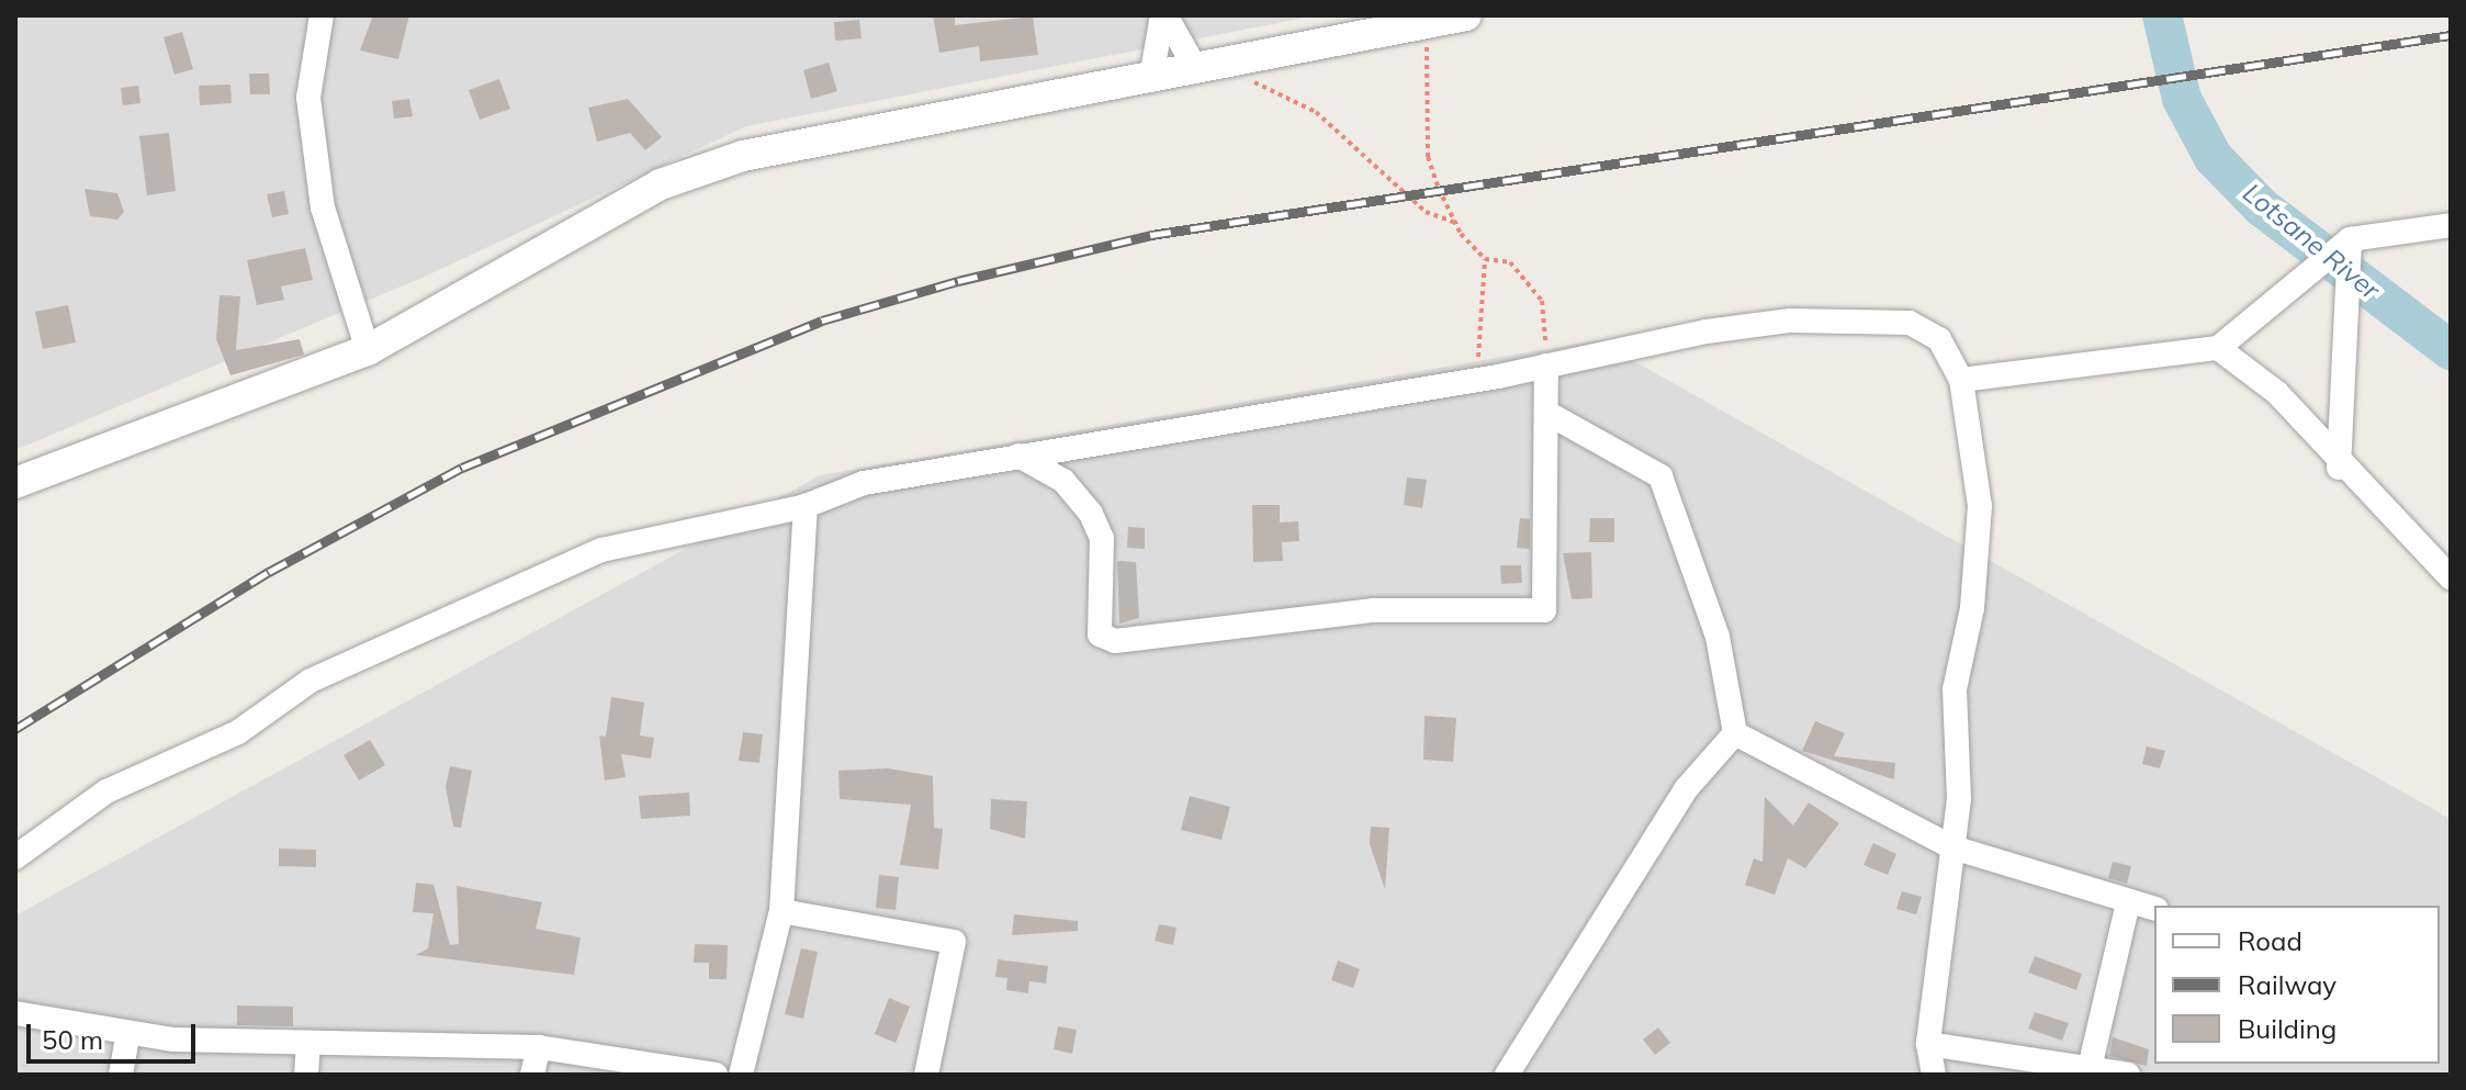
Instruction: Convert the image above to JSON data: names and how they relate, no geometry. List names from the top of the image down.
{
  "water": ["Lotsane River"],
  "legend": ["Road", "Railway", "Building"],
  "scale_bar": "50 m"
}
